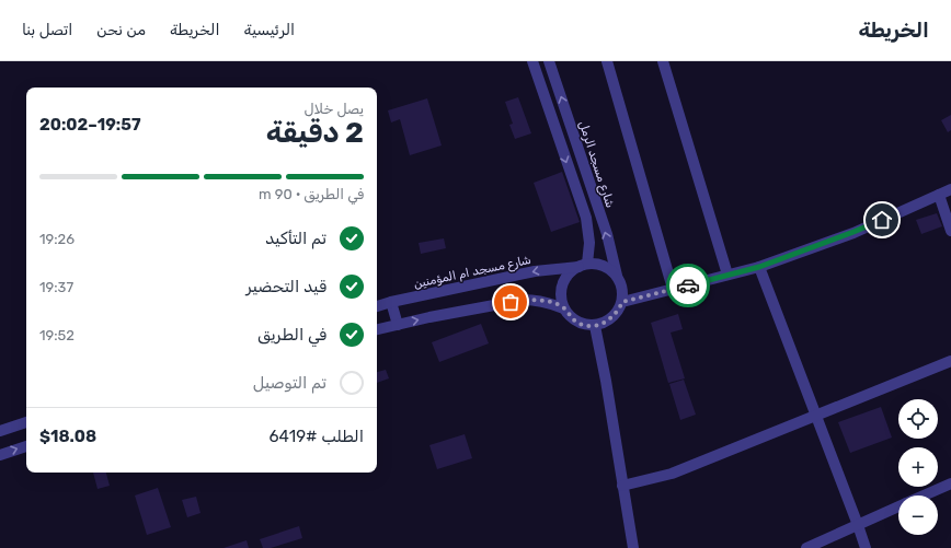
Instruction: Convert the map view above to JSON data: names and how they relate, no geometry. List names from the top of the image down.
{
  "streets": {
    "street": ["شارع مسجد الرمل", "شارع مسجد ام المؤمنين"]
  },
  "crossings": [
    ["شارع مسجد الرمل", "شارع مسجد ام المؤمنين"]
  ],
  "page": {
    "header": "الخريطة",
    "nav": [
      "الرئيسية",
      "الخريطة",
      "من نحن",
      "اتصل بنا"
    ],
    "heading": ["2 دقيقة", "يصل خلال", "19:57–20:02"],
    "panel": ["الطلب #6419", "$18.08"],
    "bar": "في الطريق · 90 m",
    "list": [
      ["تم التأكيد", "19:26"],
      ["قيد التحضير", "19:37"],
      ["في الطريق", "19:52"],
      "تم التوصيل"
    ],
    "map_buttons": ["+", "−"]
  }
}
